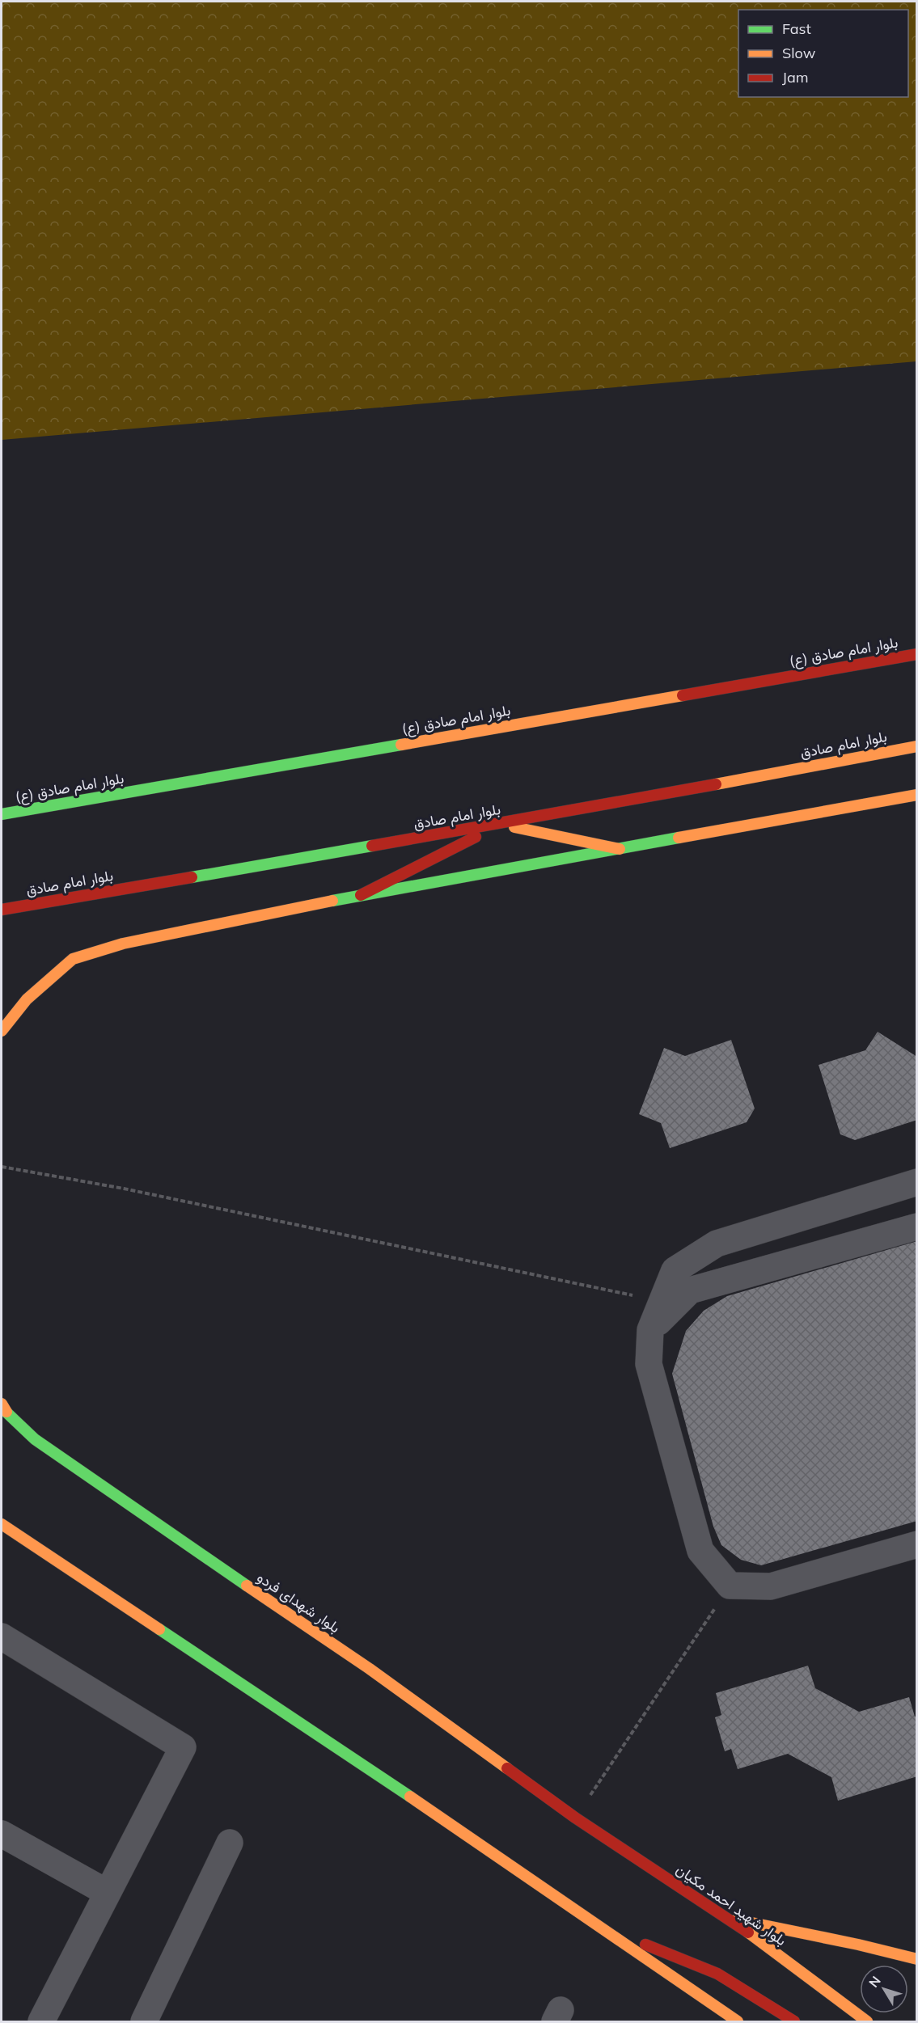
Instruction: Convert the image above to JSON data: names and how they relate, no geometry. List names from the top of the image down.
{
  "streets": {
    "main road": [
      "بلوار امام صادق (ع)",
      "بلوار امام صادق",
      "بلوار شهدای فردو",
      "بلوار شهید احمد مکیان"
    ]
  },
  "crossings": [
    ["بلوار شهدای فردو", "بلوار شهید احمد مکیان"]
  ],
  "legend": ["Fast", "Slow", "Jam"],
  "north": "top left"
}
